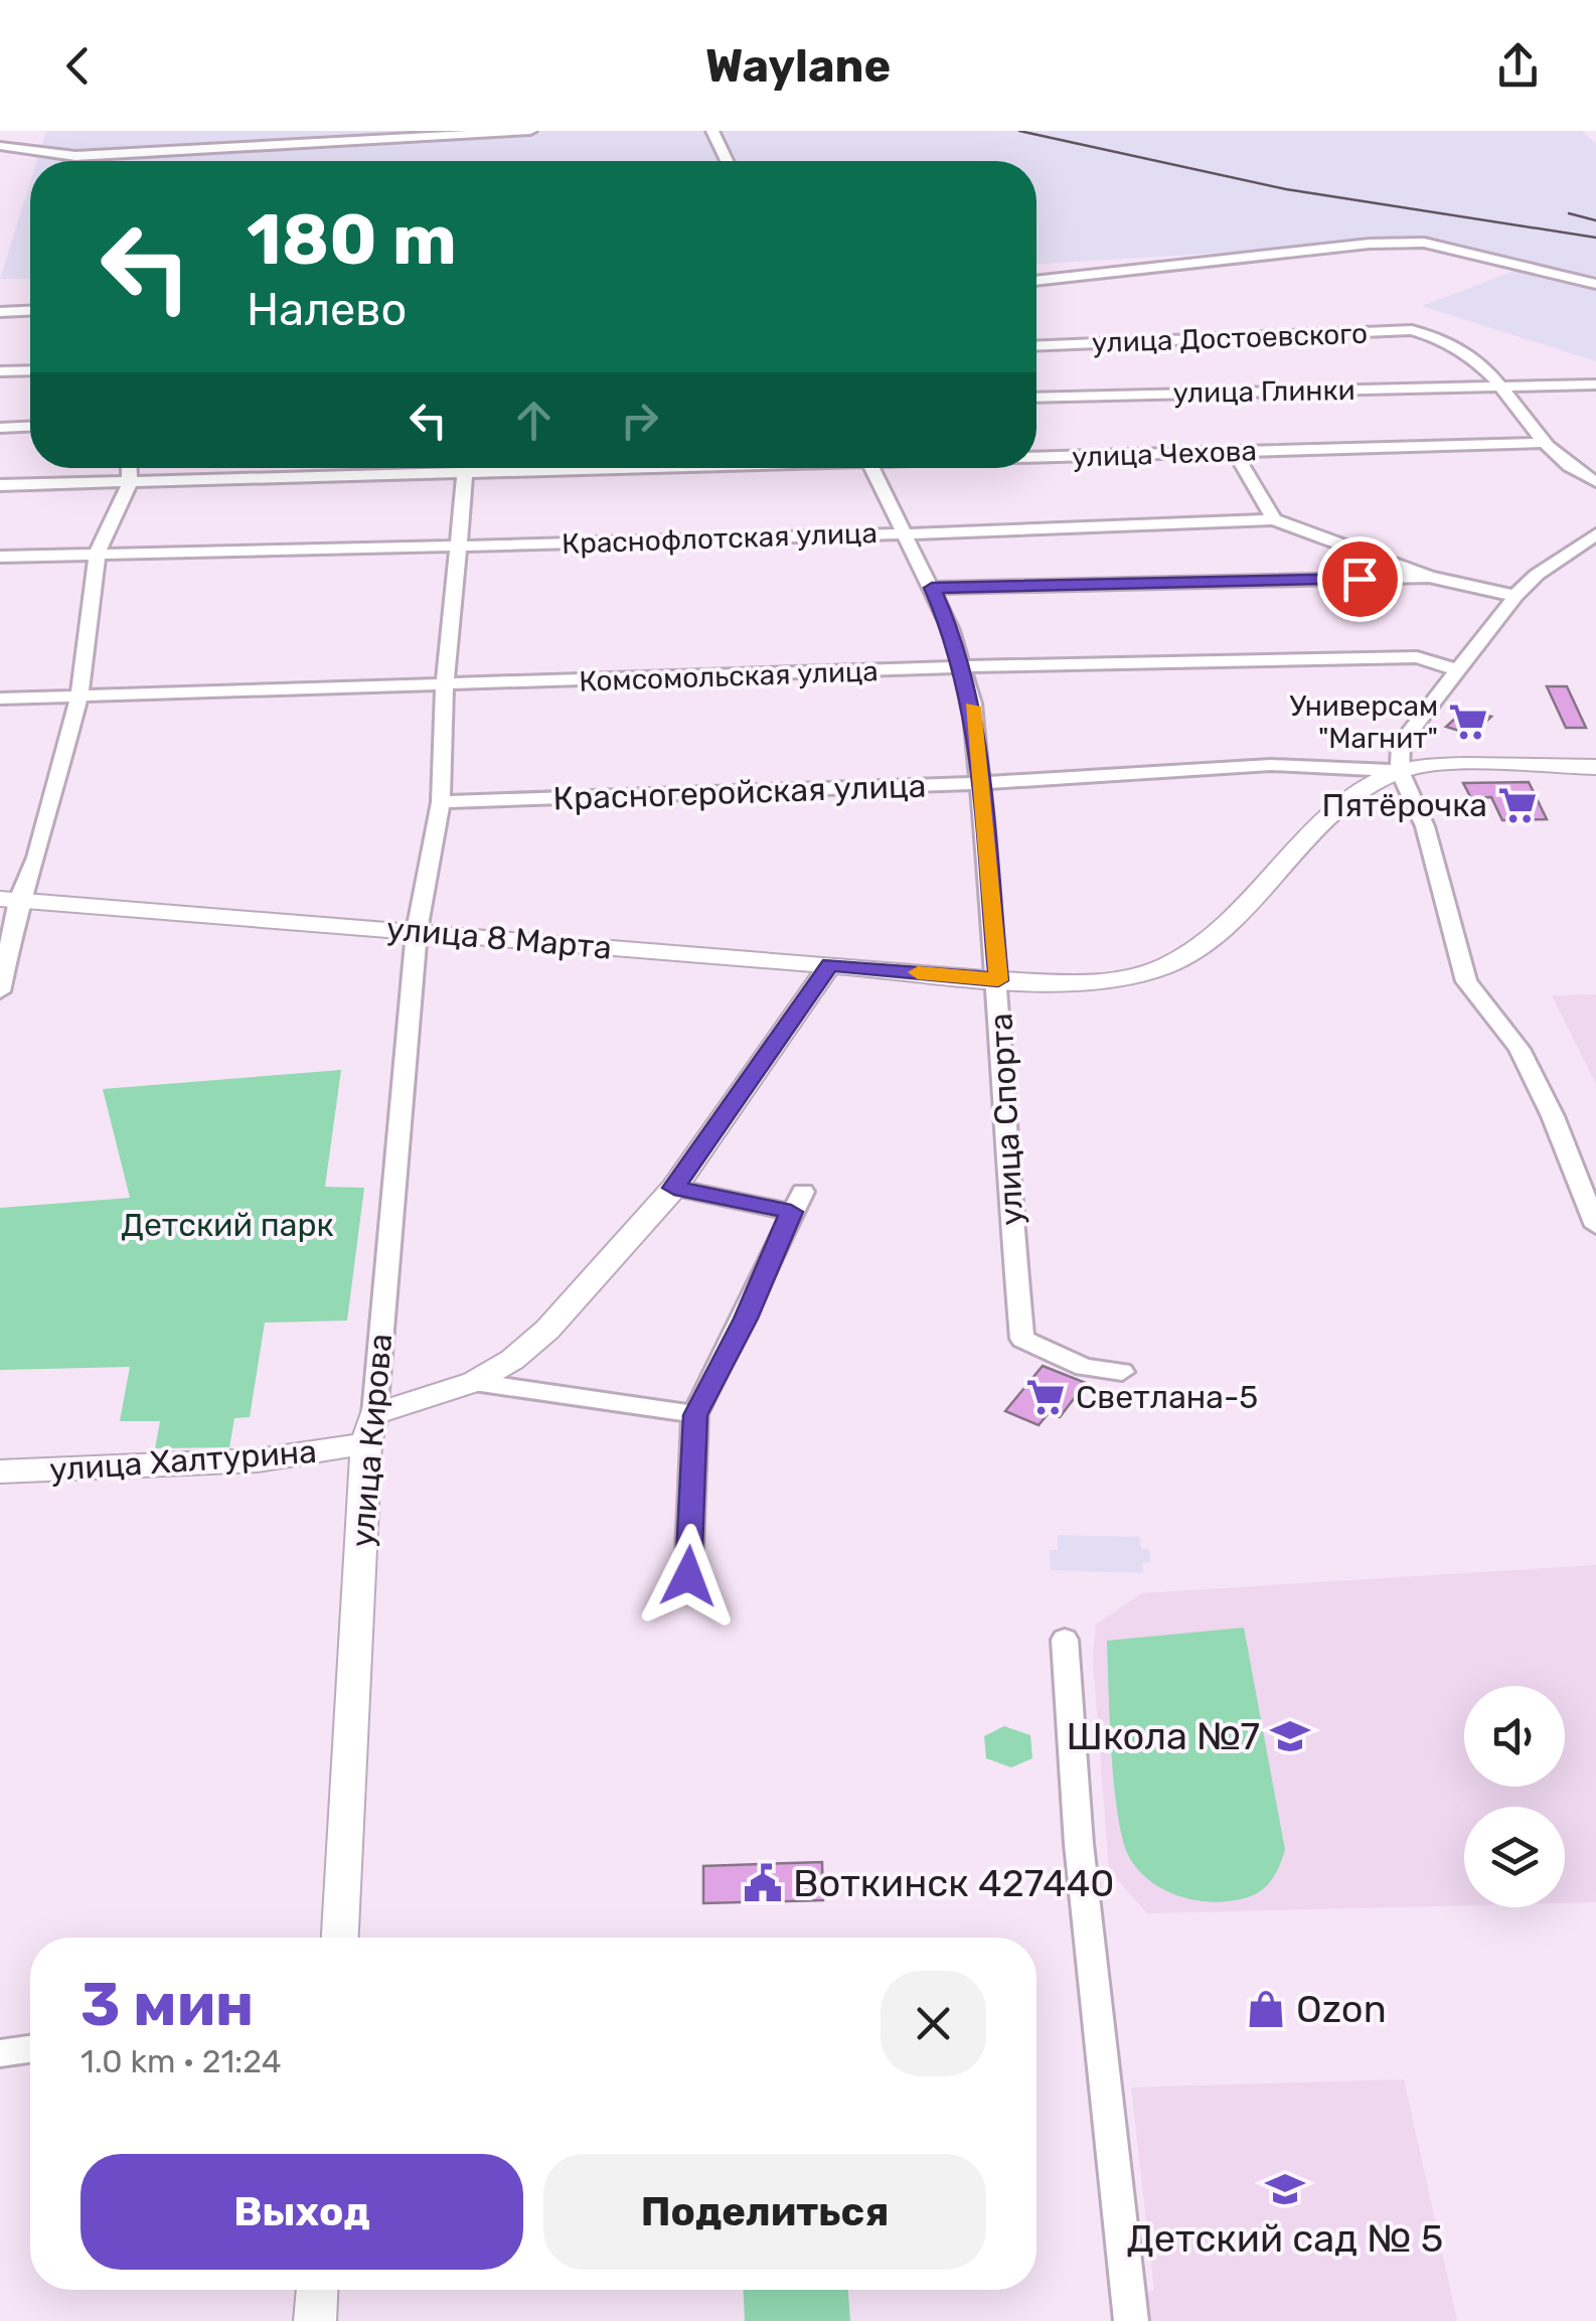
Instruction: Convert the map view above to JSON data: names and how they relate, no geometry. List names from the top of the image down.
{
  "streets": {
    "main road": ["улица 8 Марта", "улица Кирова", "улица Халтурина"],
    "street": [
      "улица Достоевского",
      "улица Глинки",
      "улица Чехова",
      "Краснофлотская улица",
      "Комсомольская улица",
      "Красногеройская улица",
      "улица Спорта"
    ]
  },
  "crossings": [
    ["улица Достоевского", "улица Глинки"],
    ["Краснофлотская улица", "улица Спорта"],
    ["Краснофлотская улица", "улица Кирова"],
    ["Комсомольская улица", "улица Спорта"],
    ["Комсомольская улица", "улица Кирова"],
    ["Красногеройская улица", "улица 8 Марта"],
    ["Красногеройская улица", "улица Спорта"],
    ["Красногеройская улица", "улица Кирова"],
    ["улица 8 Марта", "улица Спорта"],
    ["улица 8 Марта", "улица Кирова"],
    ["улица 8 Марта", "улица Халтурина"],
    ["улица Кирова", "улица Халтурина"]
  ],
  "parks": ["Детский парк"],
  "places": {
    "supermarket": ["Универсам \"Магнит\"", "Пятёрочка", "Светлана-5"],
    "school or university": ["Школа №7", "Детский сад № 5"],
    "public building": ["Воткинск 427440"],
    "shop": ["Ozon"]
  },
  "page": {
    "header": "Waylane",
    "turn": ["180 m", "Налево"],
    "heading": ["3 мин", "1.0 km · 21:24"],
    "buttons": ["Выход", "Поделиться"]
  }
}
